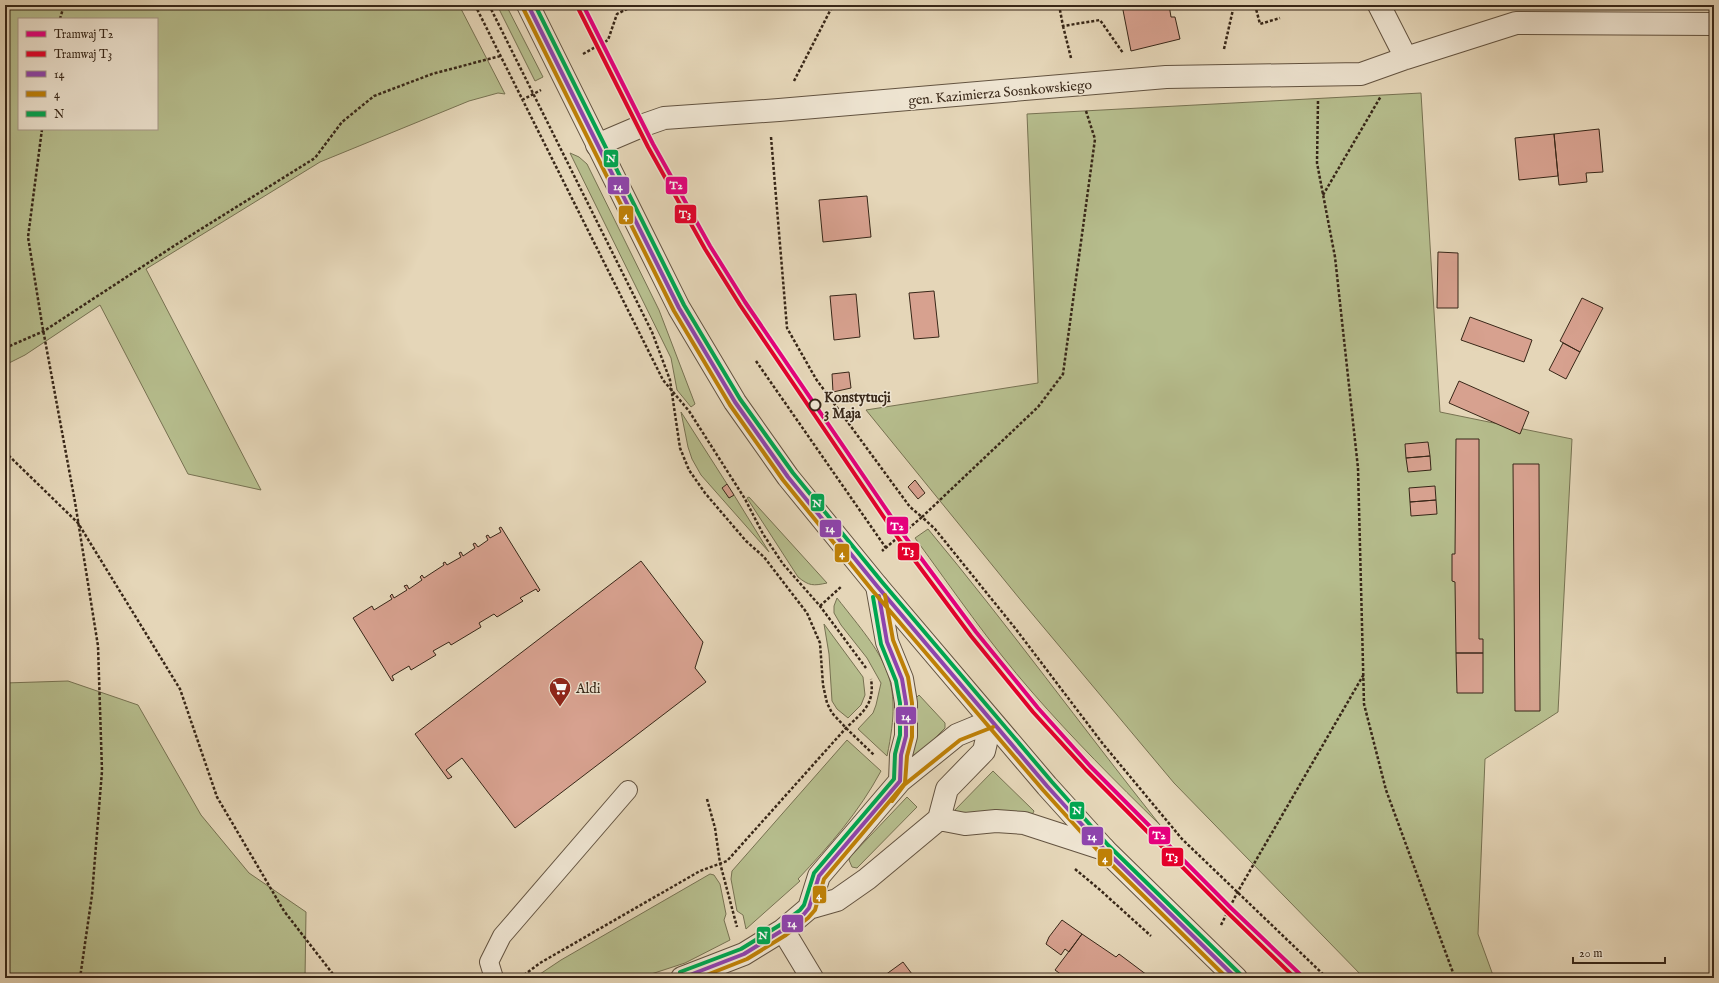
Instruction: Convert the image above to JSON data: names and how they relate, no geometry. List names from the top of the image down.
{
  "streets": {
    "street": ["gen. Kazimierza Sosnkowskiego"]
  },
  "places": {
    "other": ["Konstytucji 3 Maja"],
    "supermarket": ["Aldi"]
  },
  "lines": [
    "tram line T2",
    "transit line 14",
    "transit line N",
    "tram line T3",
    "transit line 4"
  ],
  "legend": [
    "Tramwaj T2",
    "Tramwaj T3",
    "14",
    "4",
    "N"
  ],
  "scale_bar": "20 m"
}
